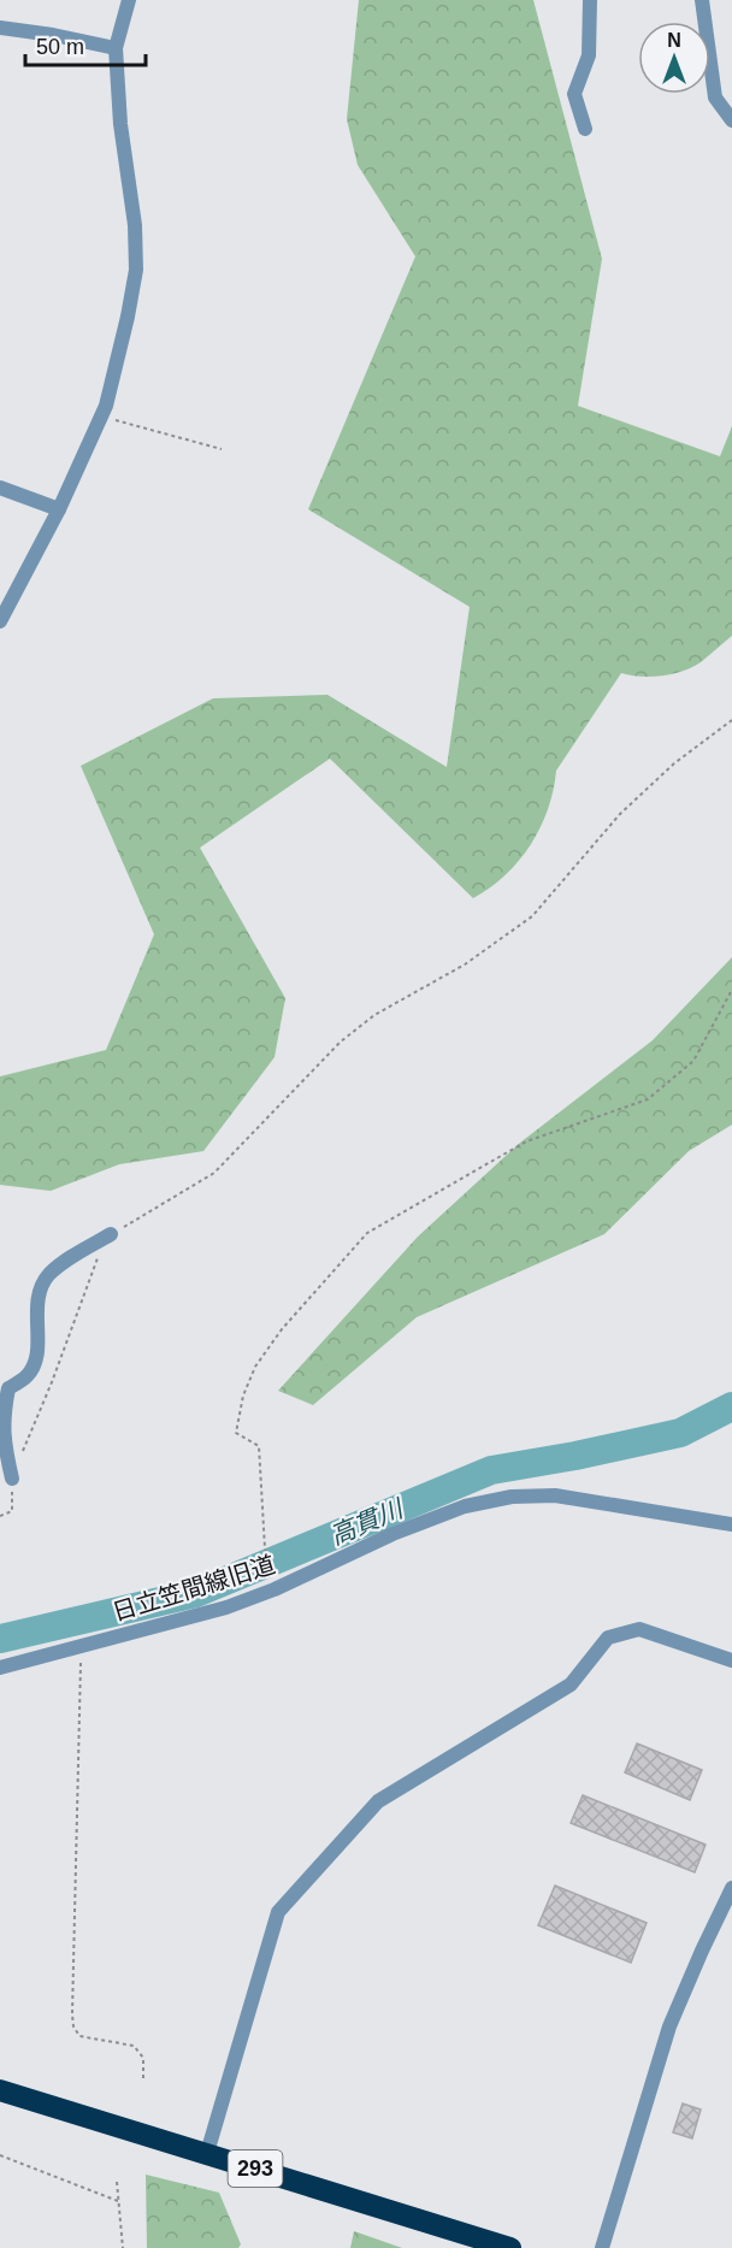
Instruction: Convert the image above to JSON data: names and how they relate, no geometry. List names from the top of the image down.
{
  "streets": {
    "highway": ["293"],
    "street": ["日立笠間線旧道"]
  },
  "water": ["高貫川"],
  "scale_bar": "50 m",
  "north": "top"
}
